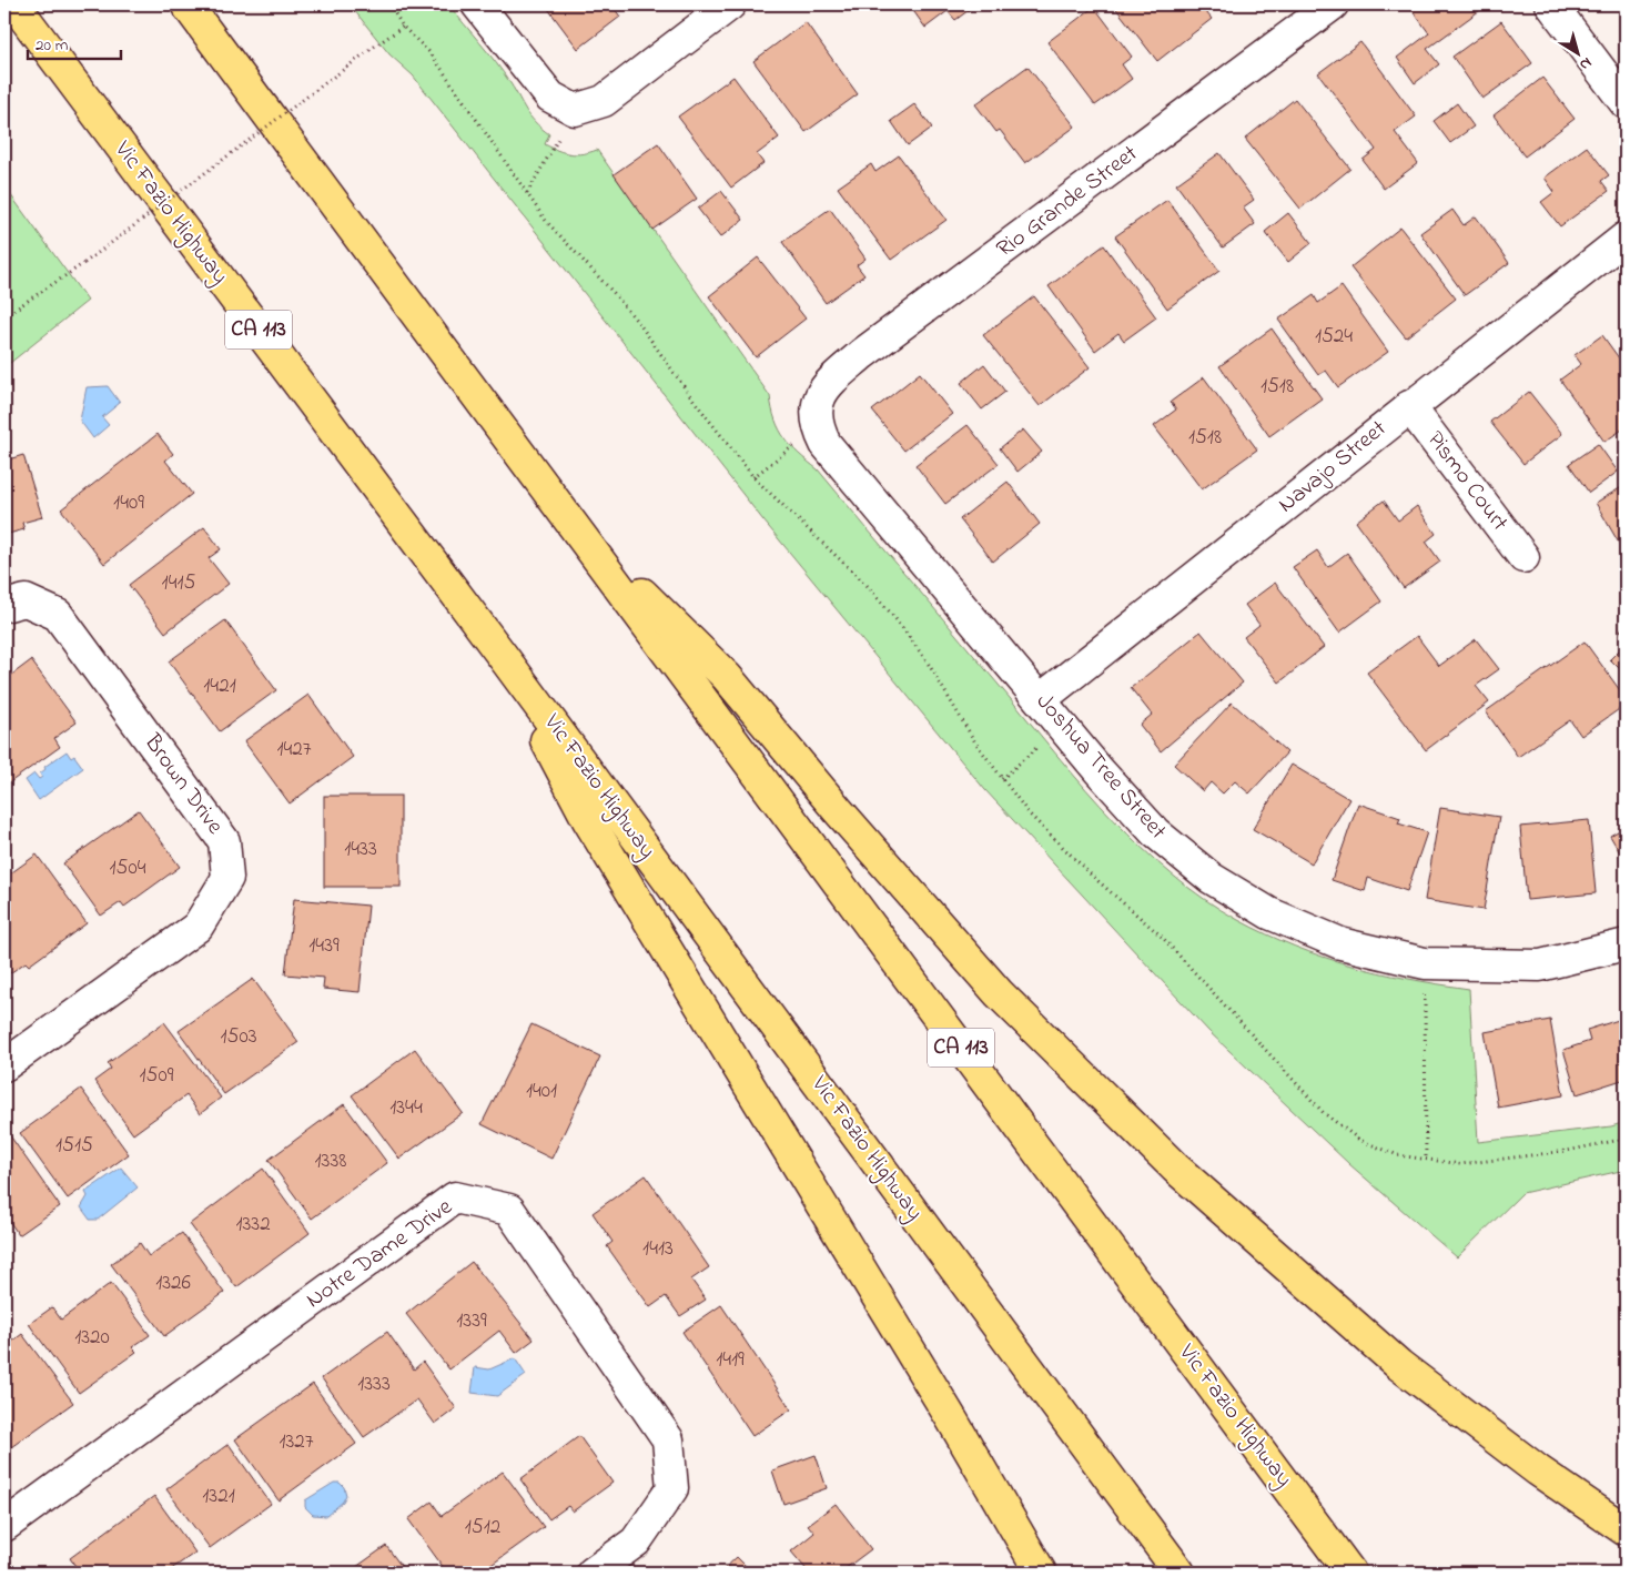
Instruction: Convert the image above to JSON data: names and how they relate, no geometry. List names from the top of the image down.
{
  "streets": {
    "highway": ["Vic Fazio Highway", "CA 113"],
    "street": [
      "Rio Grande Street",
      "Navajo Street",
      "Pismo Court",
      "Joshua Tree Street",
      "Brown Drive",
      "Notre Dame Drive"
    ]
  },
  "crossings": [
    ["Rio Grande Street", "Joshua Tree Street"],
    ["Navajo Street", "Pismo Court"],
    ["Navajo Street", "Joshua Tree Street"]
  ],
  "house_numbers": [
    "1524",
    "1518",
    "1518",
    "1409",
    "1415",
    "1421",
    "1427",
    "1433",
    "1504",
    "1439",
    "1503",
    "1509",
    "1401",
    "1344",
    "1515",
    "1338",
    "1332",
    "1413",
    "1326",
    "1339",
    "1320",
    "1419",
    "1333",
    "1327",
    "1321",
    "1512"
  ],
  "scale_bar": "20 m",
  "north": "bottom right"
}
